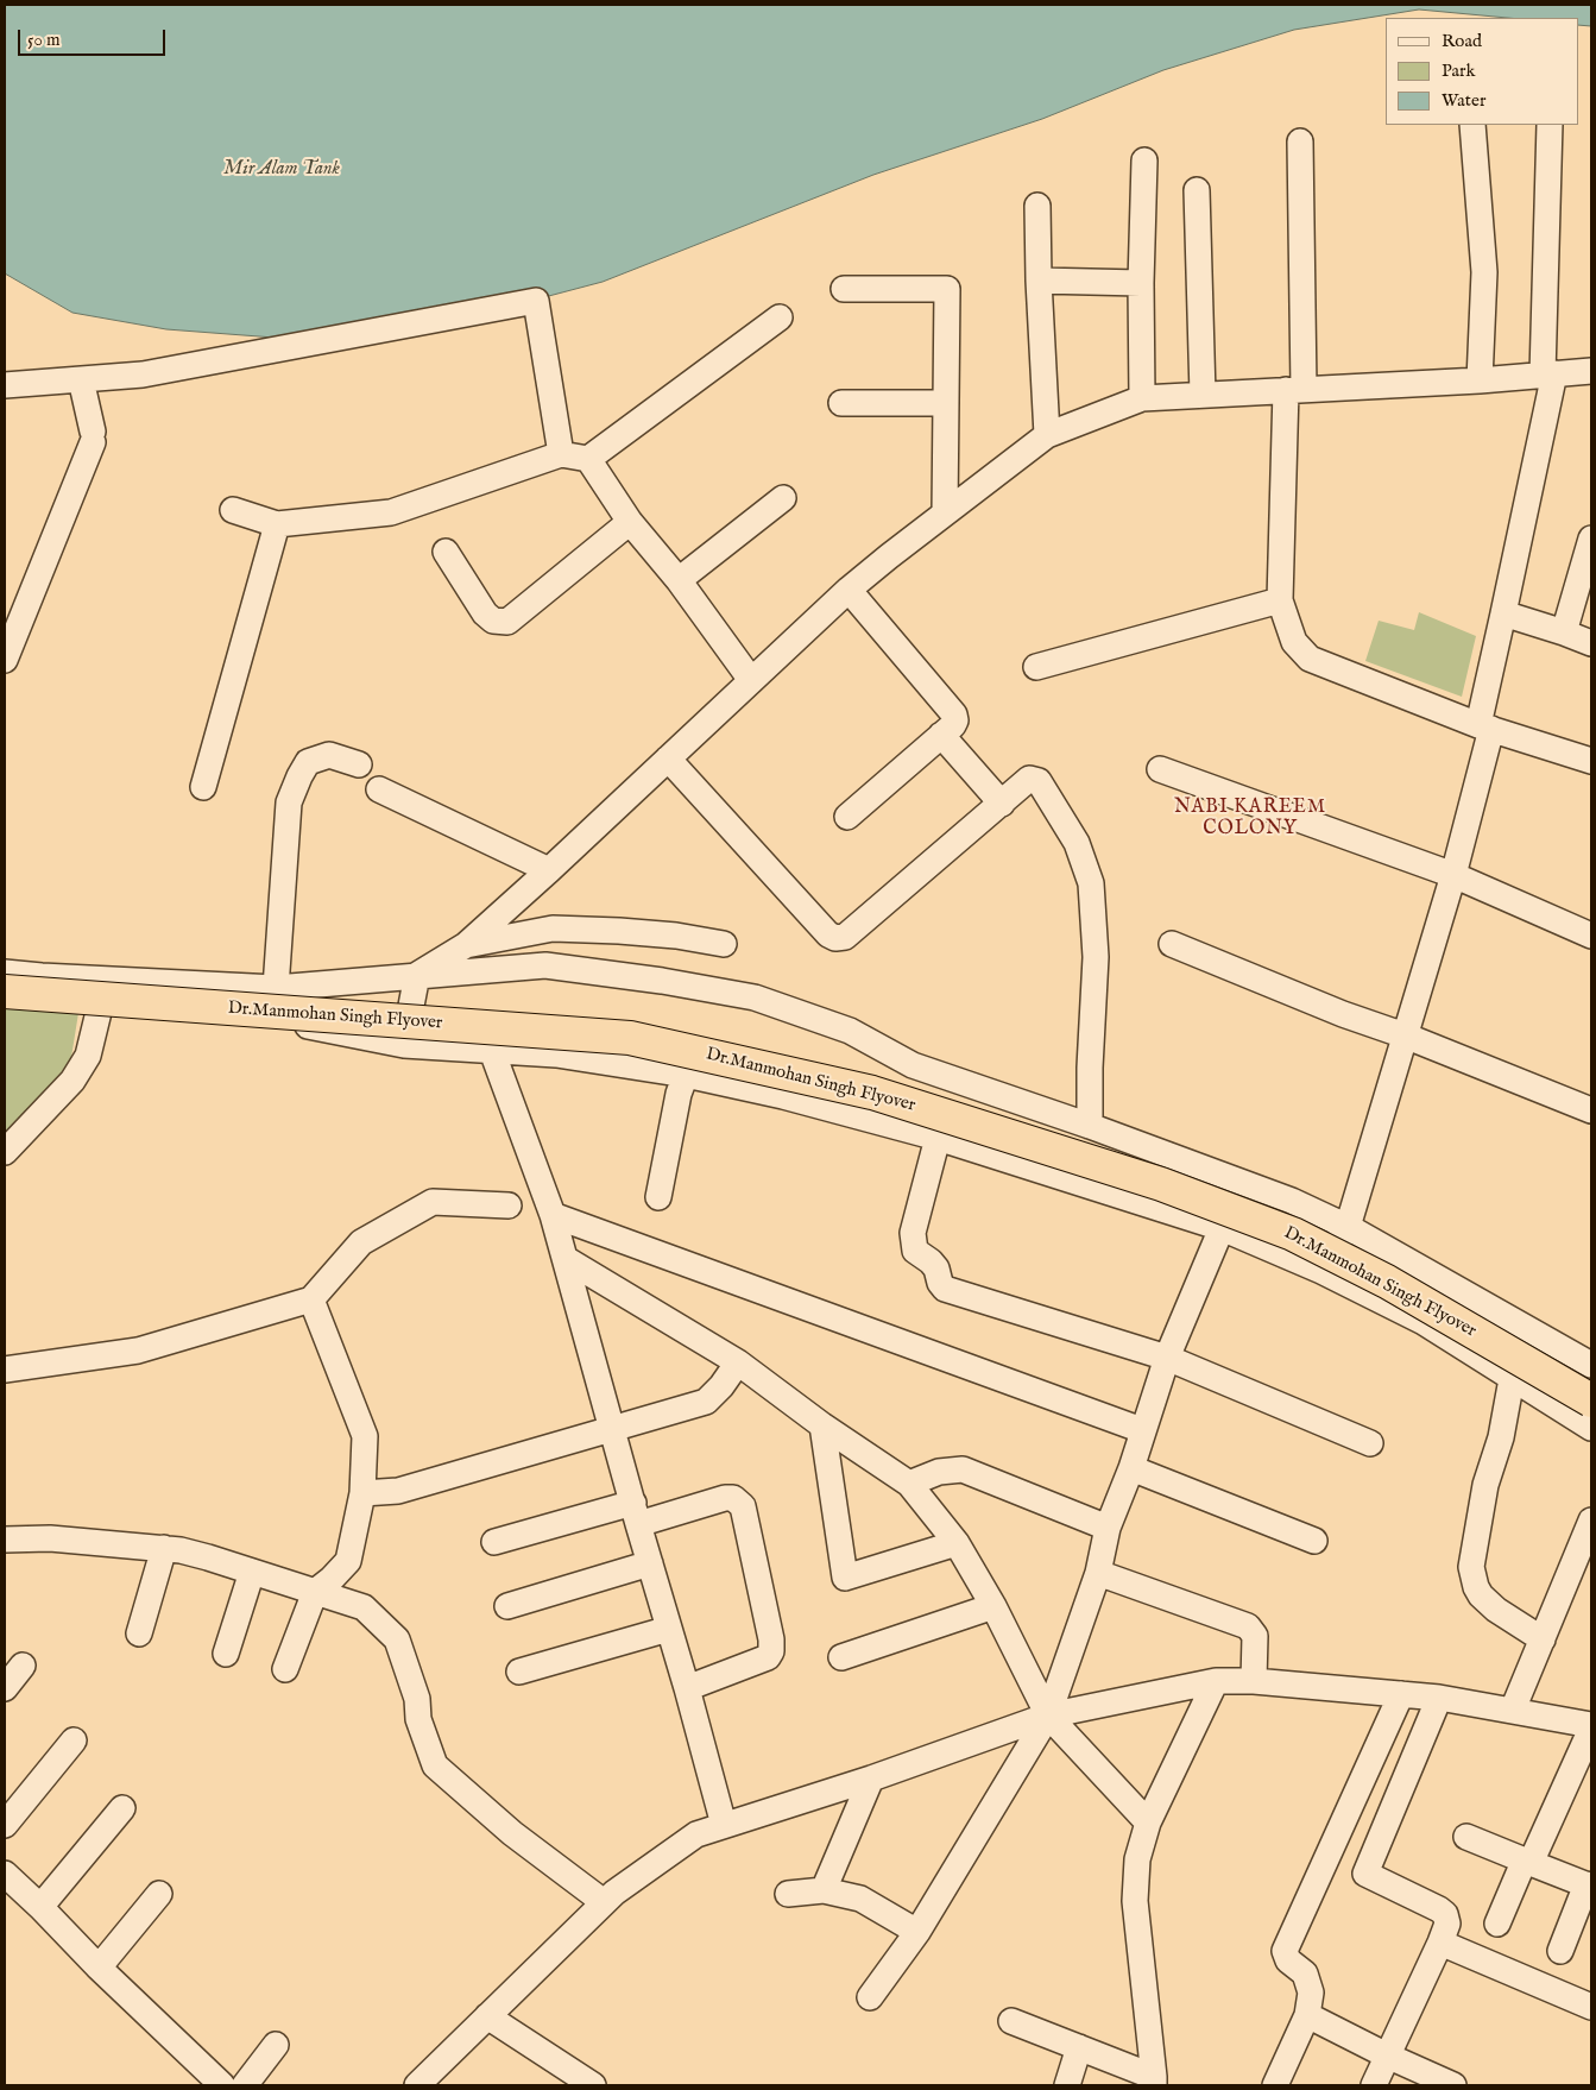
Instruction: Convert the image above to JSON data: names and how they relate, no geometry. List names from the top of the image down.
{
  "streets": {
    "highway": ["Dr.Manmohan Singh Flyover"]
  },
  "districts": ["NABI KAREEM COLONY"],
  "water": ["Mir Alam Tank"],
  "legend": ["Road", "Park", "Water"],
  "scale_bar": "50 m"
}
